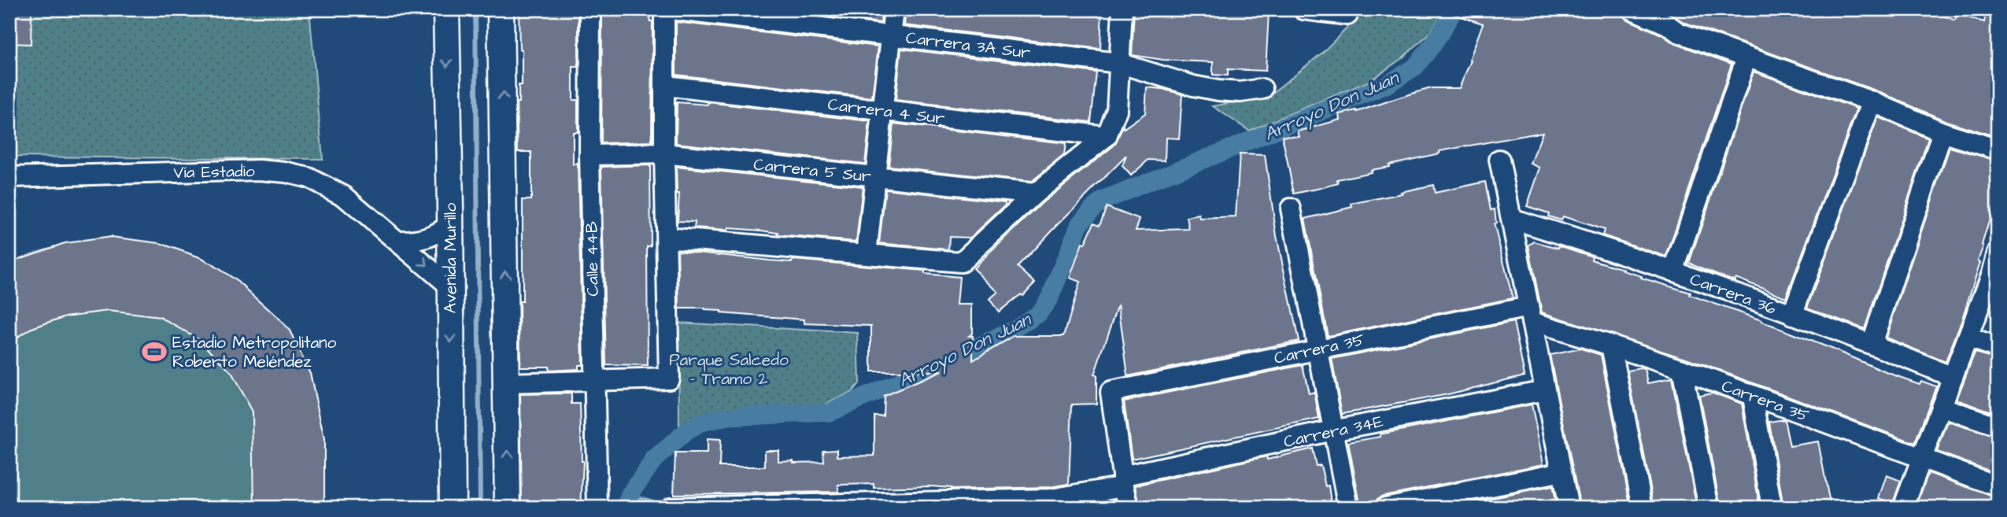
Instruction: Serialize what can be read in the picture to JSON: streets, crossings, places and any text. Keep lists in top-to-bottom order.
{
  "streets": {
    "main road": ["Avenida Murillo"],
    "street": [
      "Carrera 3A Sur",
      "Carrera 4 Sur",
      "Carrera 5 Sur",
      "Vía Estadio",
      "Calle 44B",
      "Carrera 36",
      "Carrera 35",
      "Carrera 34E"
    ]
  },
  "crossings": [
    ["Carrera 5 Sur", "Calle 44B"],
    ["Vía Estadio", "Avenida Murillo"],
    ["Carrera 35", "Carrera 34E"]
  ],
  "water": ["Arroyo Don Juan"],
  "parks": ["Parque Salcedo - Tramo 2"],
  "places": {
    "sports": ["Estadio Metropolitano Roberto Meléndez"]
  }
}
